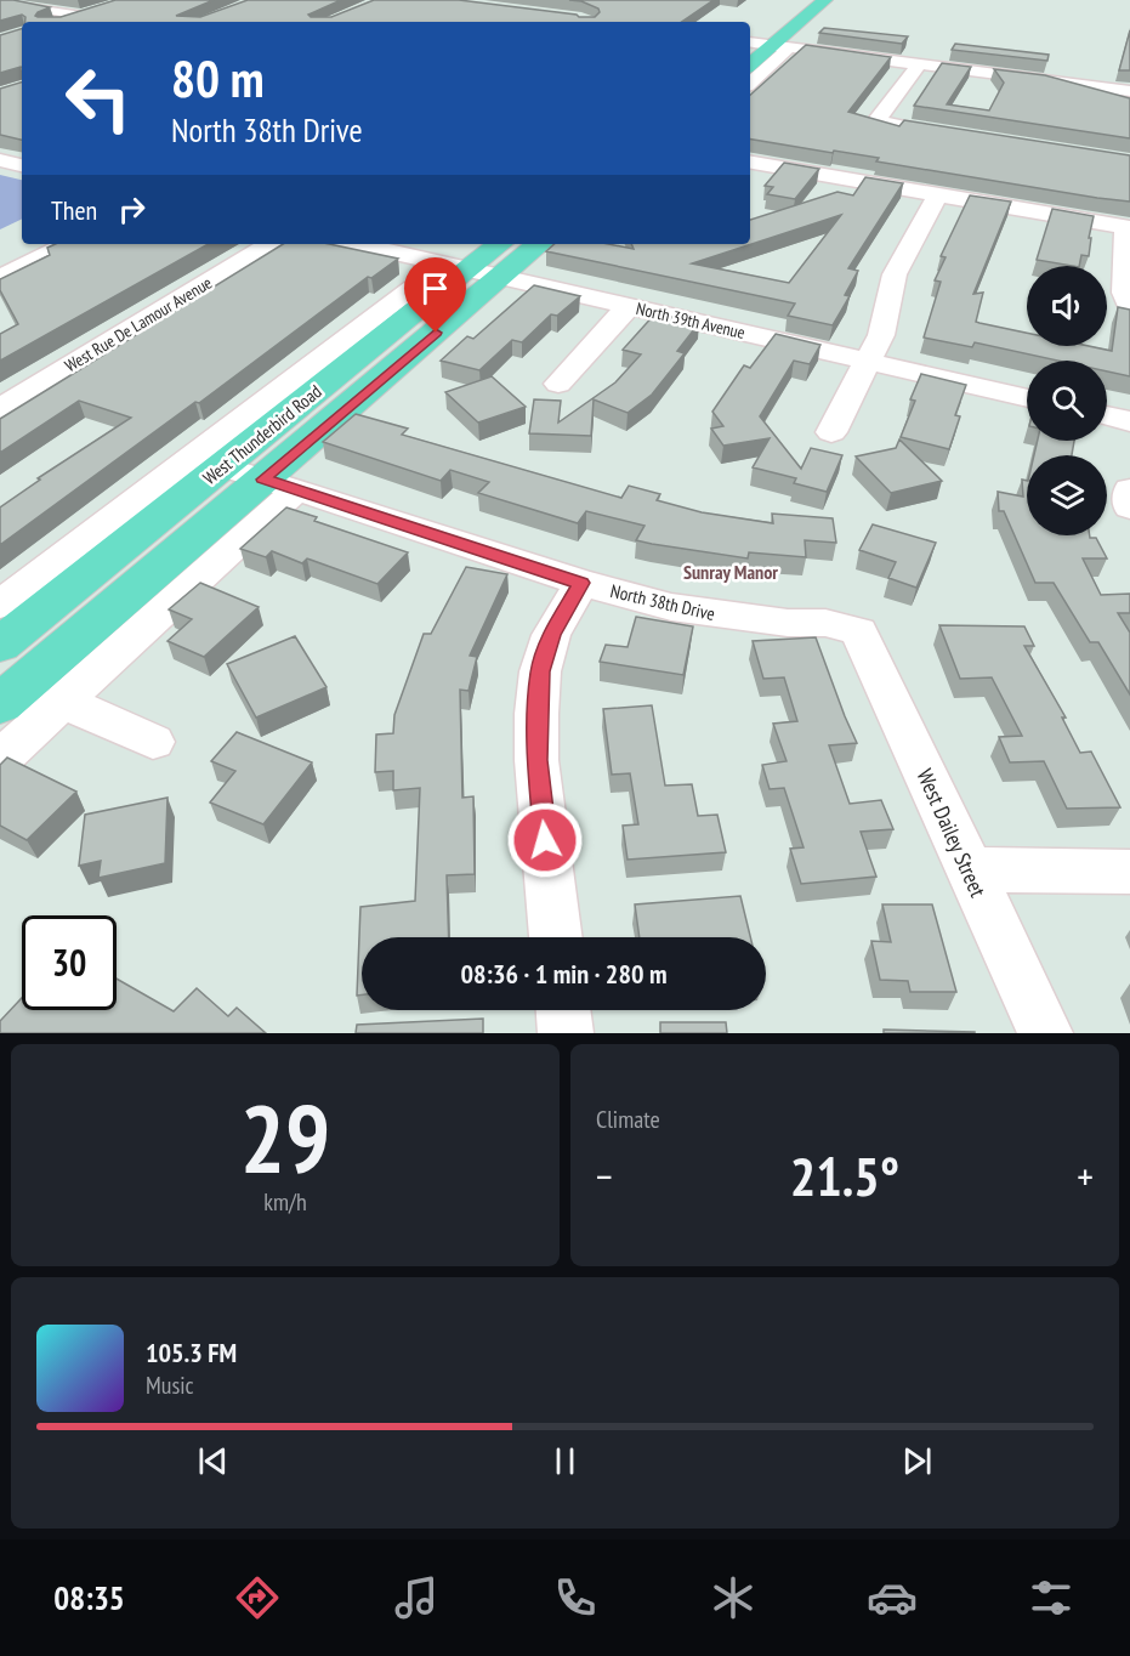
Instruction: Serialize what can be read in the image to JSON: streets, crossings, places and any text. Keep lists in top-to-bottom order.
{
  "streets": {
    "main road": ["West Thunderbird Road"],
    "street": [
      "North 39th Avenue",
      "West Rue De Lamour Avenue",
      "North 38th Drive",
      "West Dailey Street"
    ]
  },
  "crossings": [
    ["North 39th Avenue", "West Thunderbird Road"],
    ["West Thunderbird Road", "North 38th Drive"],
    ["North 38th Drive", "West Dailey Street"]
  ],
  "districts": ["Sunray Manor"],
  "page": {
    "turn": ["80 m", "North 38th Drive"],
    "then": "Then",
    "limit": "30",
    "trip": "08:36 · 1 min · 280 m",
    "tile": [
      ["29", "km/h"],
      "Climate"
    ],
    "heat": ["−", "21.5°", "+"],
    "song": ["105.3 FM", "Music"],
    "tabs": "08:35"
  }
}
